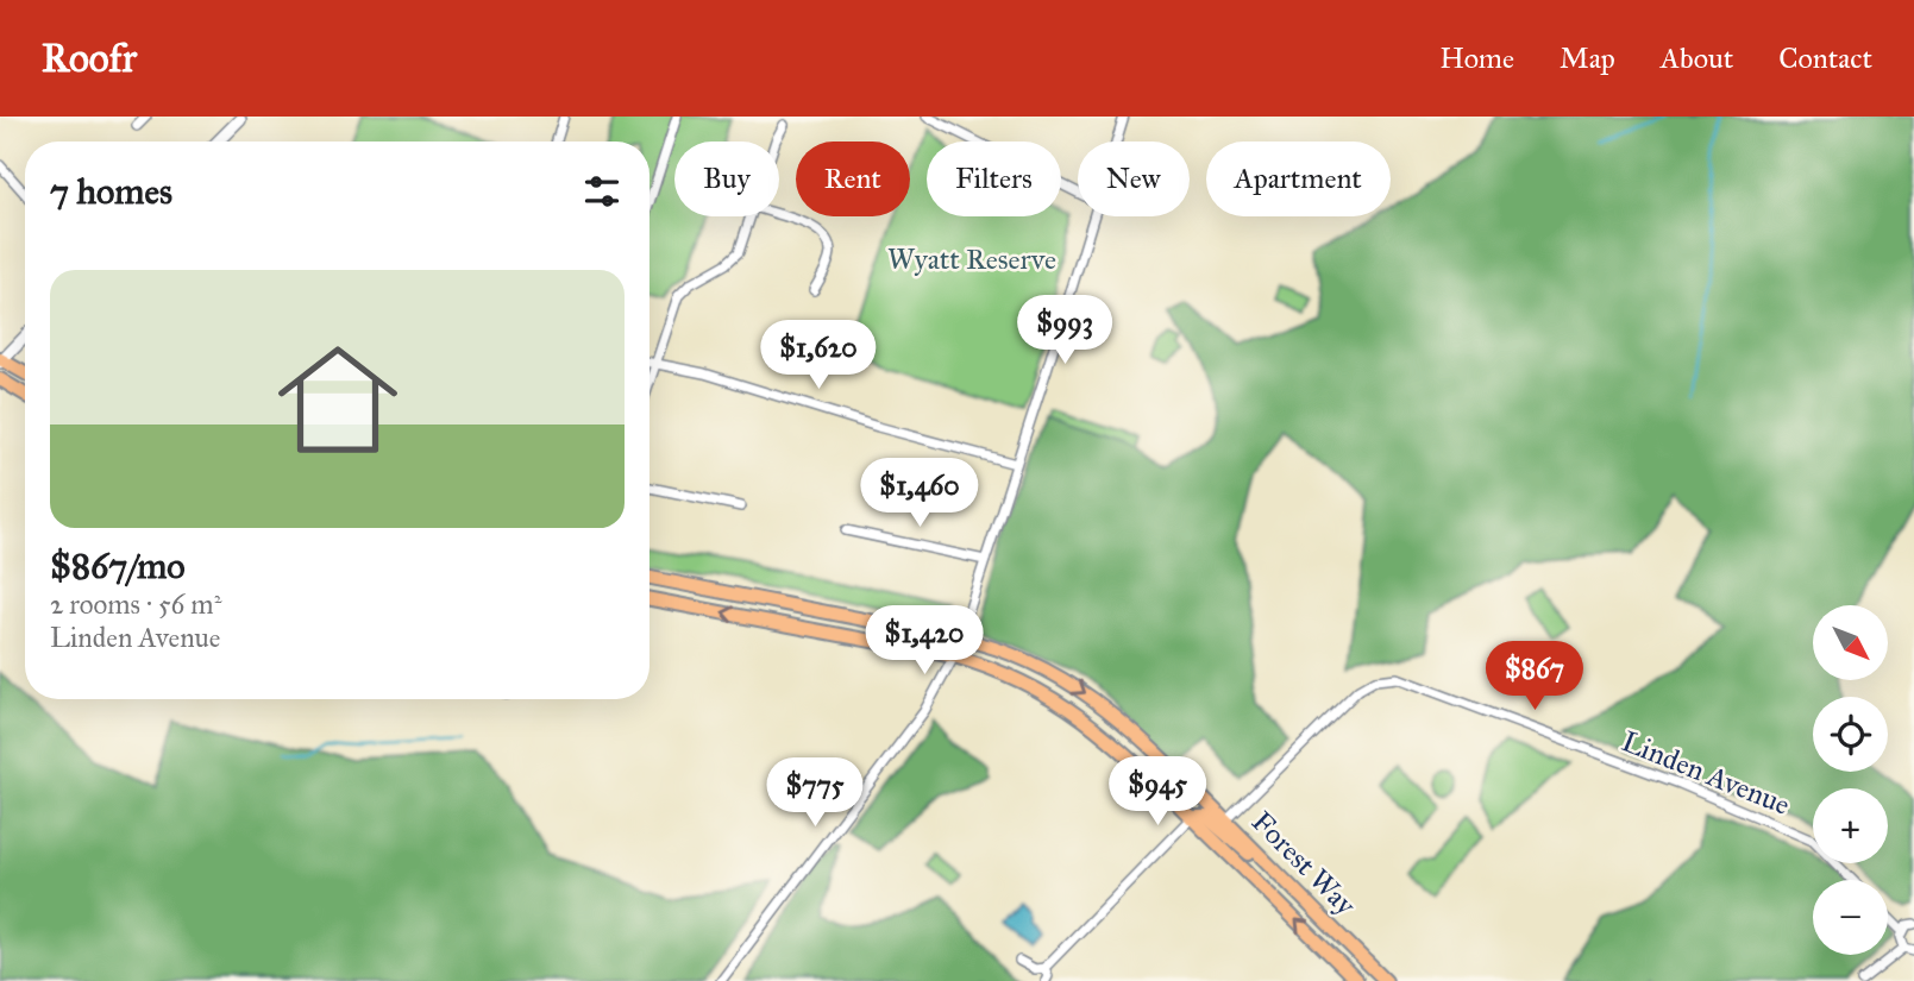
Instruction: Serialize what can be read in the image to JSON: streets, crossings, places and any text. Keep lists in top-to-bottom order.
{
  "streets": {
    "main road": ["Forest Way"],
    "street": ["Linden Avenue"]
  },
  "crossings": [
    ["Linden Avenue", "Forest Way"]
  ],
  "parks": ["Wyatt Reserve"],
  "north": "bottom right",
  "page": {
    "header": "Roofr",
    "nav": [
      "Home",
      "Map",
      "About",
      "Contact"
    ],
    "chip": [
      "Buy",
      "Rent",
      "Filters",
      "New",
      "Apartment"
    ],
    "heading": "7 homes",
    "list": [
      {
        "name": "$867/mo",
        "note": "2 rooms · 56 m² · Linden Avenue"
      }
    ],
    "price": [
      "$993",
      "$1,620",
      "$1,460",
      "$1,420",
      "$867",
      "$945",
      "$775"
    ],
    "map_buttons": ["+", "−"]
  }
}
